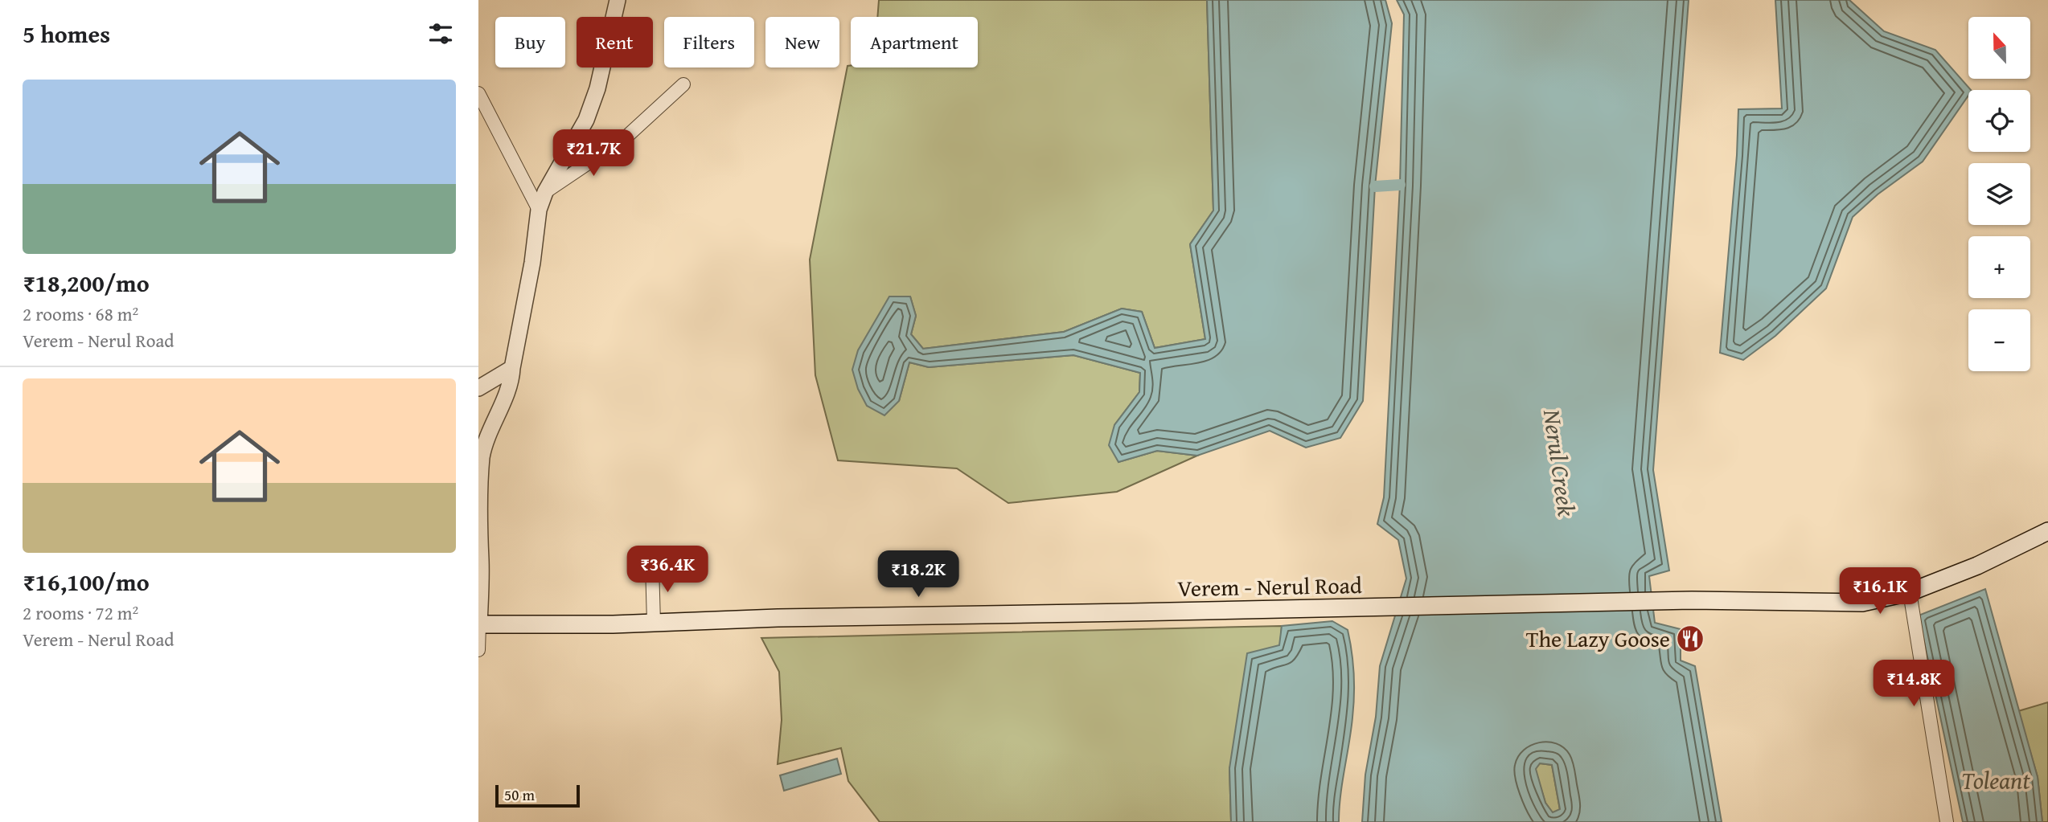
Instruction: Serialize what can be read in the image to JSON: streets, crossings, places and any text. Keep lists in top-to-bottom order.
{
  "streets": {
    "main road": ["Verem - Nerul Road"]
  },
  "water": ["Nerul Creek", "Toleant"],
  "places": {
    "restaurant": ["The Lazy Goose"]
  },
  "scale_bar": "50 m",
  "north": "top",
  "page": {
    "heading": "5 homes",
    "map_buttons": ["+", "−"],
    "chip": [
      "Buy",
      "Rent",
      "Filters",
      "New",
      "Apartment"
    ],
    "list": [
      {
        "name": "₹18,200/mo",
        "note": "2 rooms · 68 m² · Verem - Nerul Road"
      },
      {
        "name": "₹16,100/mo",
        "note": "2 rooms · 72 m² · Verem - Nerul Road"
      }
    ],
    "price": [
      "₹21.7K",
      "₹36.4K",
      "₹18.2K",
      "₹16.1K",
      "₹14.8K"
    ],
    "scale": "50 m"
  }
}
